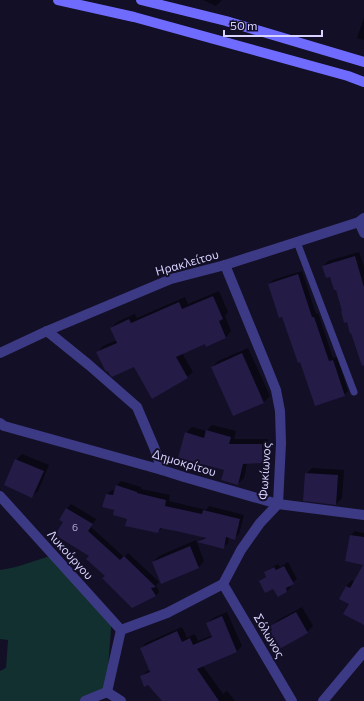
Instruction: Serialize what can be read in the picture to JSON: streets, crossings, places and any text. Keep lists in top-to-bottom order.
{
  "streets": {
    "street": [
      "Ηρακλείτου",
      "Δημοκρίτου",
      "Φωκίωνος",
      "Λυκούργου",
      "Σόλωνος"
    ]
  },
  "crossings": [
    ["Ηρακλείτου", "Φωκίωνος"],
    ["Δημοκρίτου", "Φωκίωνος"],
    ["Φωκίωνος", "Σόλωνος"]
  ],
  "house_numbers": ["6"],
  "scale_bar": "50 m"
}
